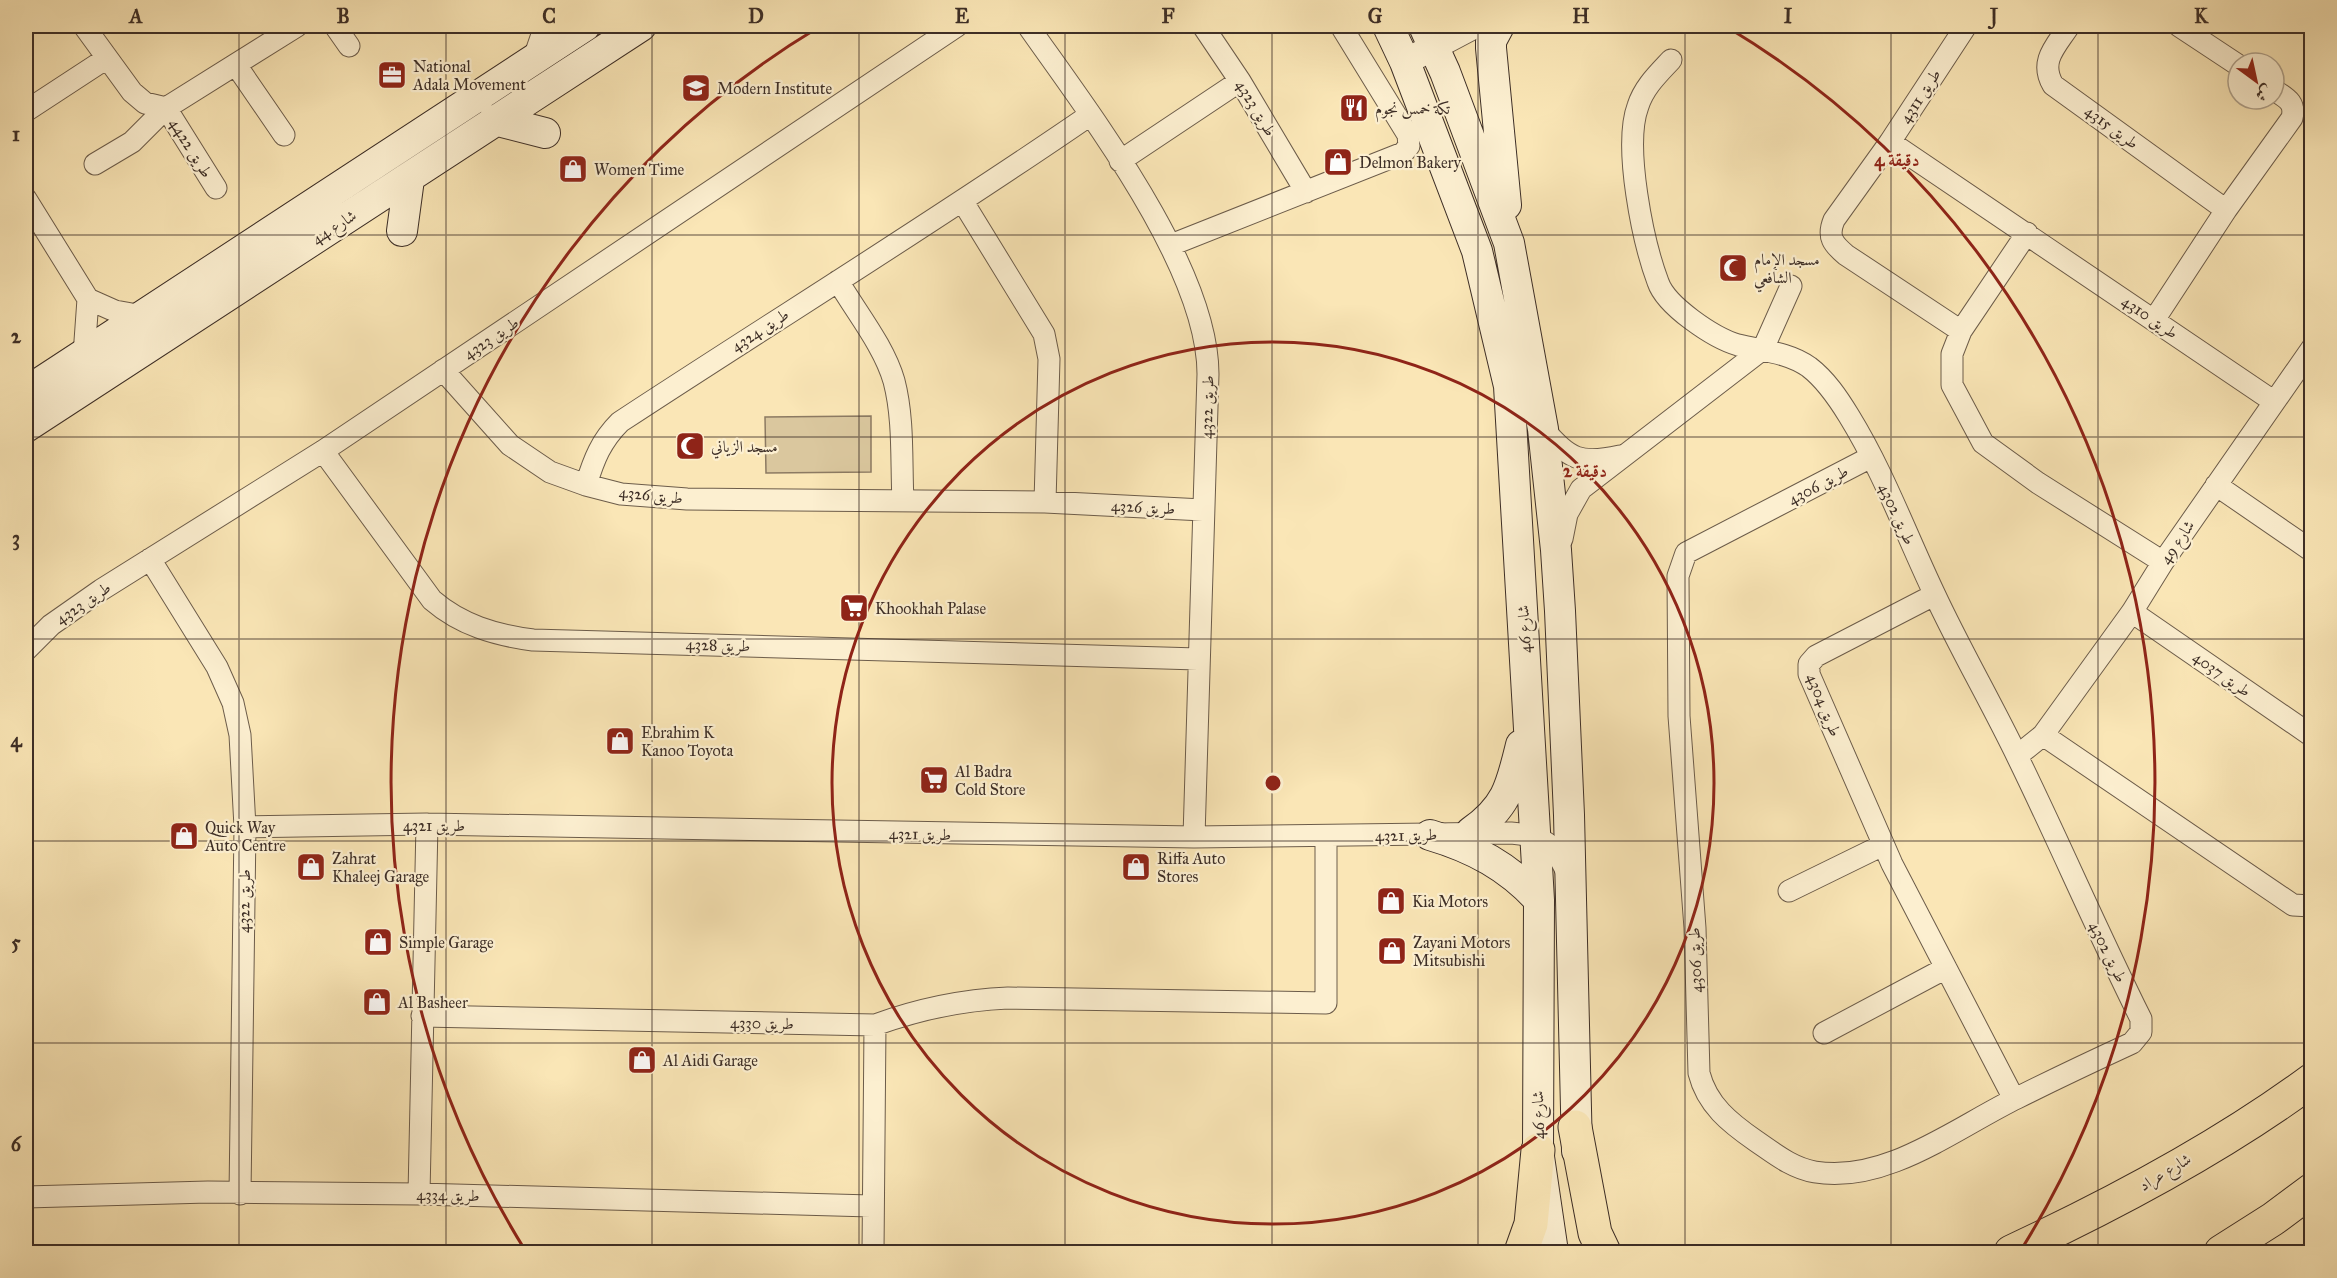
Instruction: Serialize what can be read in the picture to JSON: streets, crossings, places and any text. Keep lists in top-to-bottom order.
{
  "streets": {
    "main road": ["شارع 44", "شارع 46", "شارع عراد"],
    "street": [
      "طريق 4311",
      "طريق 4323",
      "طريق 4315",
      "طريق 4422",
      "طريق 4310",
      "طريق 4324",
      "طريق 4322",
      "طريق 4306",
      "طريق 4326",
      "طريق 4302",
      "شارع 49",
      "طريق 4328",
      "طريق 4037",
      "طريق 4304",
      "طريق 4321",
      "طريق 4330",
      "طريق 4334"
    ]
  },
  "crossings": [
    ["طريق 4311", "طريق 4310"],
    ["طريق 4323", "طريق 4322"],
    ["طريق 4323", "طريق 4326"],
    ["طريق 4323", "طريق 4328"],
    ["طريق 4310", "شارع 49"],
    ["طريق 4324", "طريق 4322"],
    ["طريق 4324", "طريق 4326"],
    ["طريق 4322", "طريق 4326"],
    ["طريق 4322", "طريق 4328"],
    ["طريق 4322", "طريق 4321"],
    ["طريق 4322", "طريق 4334"],
    ["طريق 4306", "طريق 4302"],
    ["طريق 4306", "طريق 4304"],
    ["طريق 4302", "شارع 49"],
    ["طريق 4302", "طريق 4304"],
    ["شارع 49", "طريق 4037"],
    ["شارع 46", "طريق 4321"],
    ["طريق 4321", "طريق 4330"]
  ],
  "places": {
    "office": ["National Adala Movement"],
    "school or university": ["Modern Institute"],
    "restaurant": ["تكة خمس نجوم"],
    "shop": [
      "Delmon Bakery",
      "Women Time",
      "Ebrahim K Kanoo Toyota",
      "Quick Way Auto Centre",
      "Zahrat Khaleej Garage",
      "Riffa Auto Stores",
      "Kia Motors",
      "Simple Garage",
      "Zayani Motors Mitsubishi",
      "Al Basheer",
      "Al Aidi Garage"
    ],
    "mosque": ["مسجد الإمام الشافعي", "مسجد الزياني"],
    "supermarket": ["Khookhah Palase", "Al Badra Cold Store"]
  },
  "north": "bottom right",
  "grid": {
    "columns": [
      "A",
      "B",
      "C",
      "D",
      "E",
      "F",
      "G",
      "H",
      "I",
      "J",
      "K"
    ],
    "rows": [
      "1",
      "2",
      "3",
      "4",
      "5",
      "6"
    ]
  },
  "rings": ["4 دقيقة", "2 دقيقة"]
}
